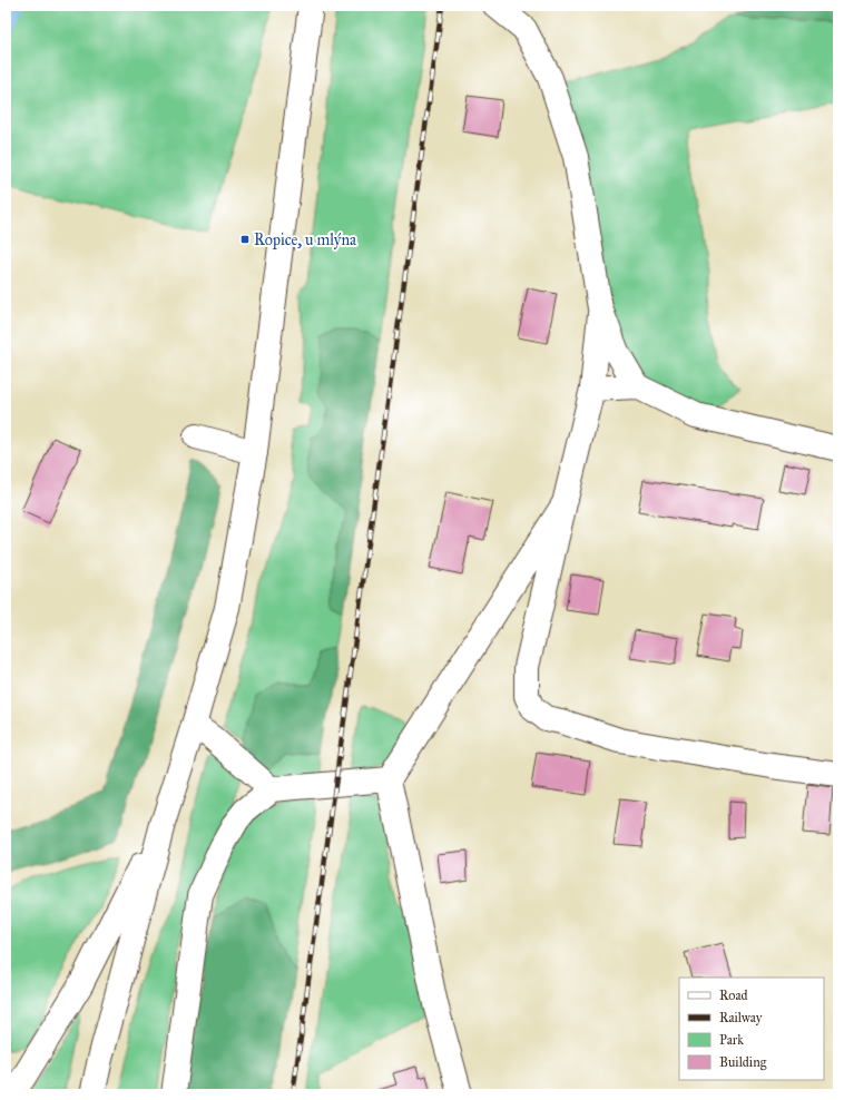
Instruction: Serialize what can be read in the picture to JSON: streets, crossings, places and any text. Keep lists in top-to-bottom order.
{
  "places": {
    "transit": ["Ropice, u mlýna"]
  },
  "legend": [
    "Road",
    "Railway",
    "Park",
    "Building"
  ]
}
